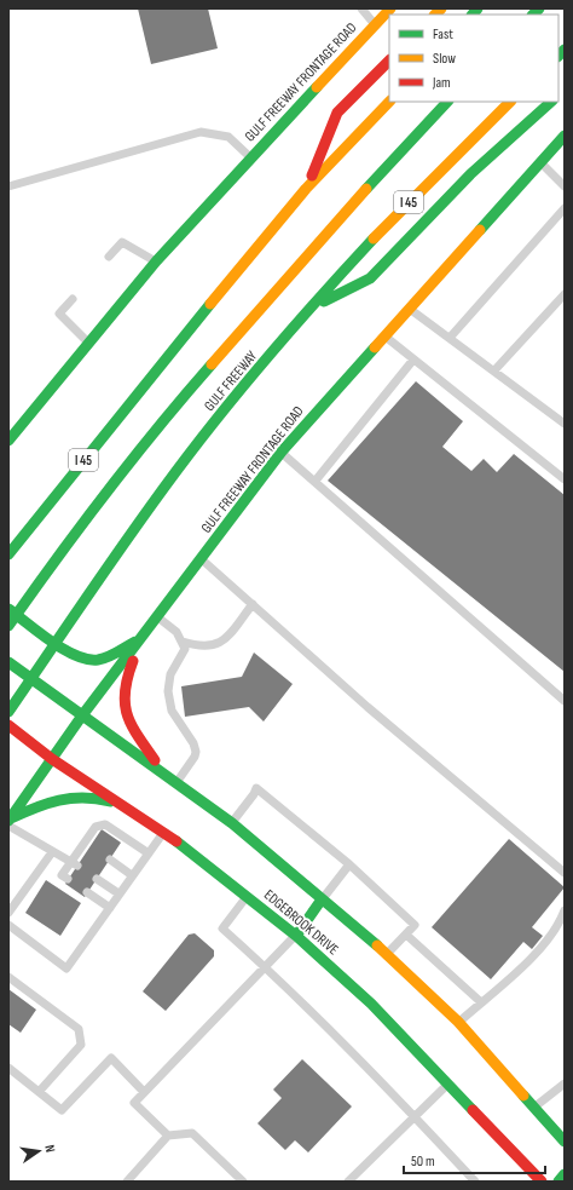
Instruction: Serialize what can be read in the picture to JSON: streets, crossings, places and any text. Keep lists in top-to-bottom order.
{
  "streets": {
    "main road": [
      "GULF FREEWAY FRONTAGE ROAD",
      "I 45",
      "GULF FREEWAY",
      "EDGEBROOK DRIVE"
    ]
  },
  "crossings": [
    ["GULF FREEWAY FRONTAGE ROAD", "EDGEBROOK DRIVE"]
  ],
  "legend": ["Fast", "Slow", "Jam"],
  "scale_bar": "50 m",
  "north": "right"
}
